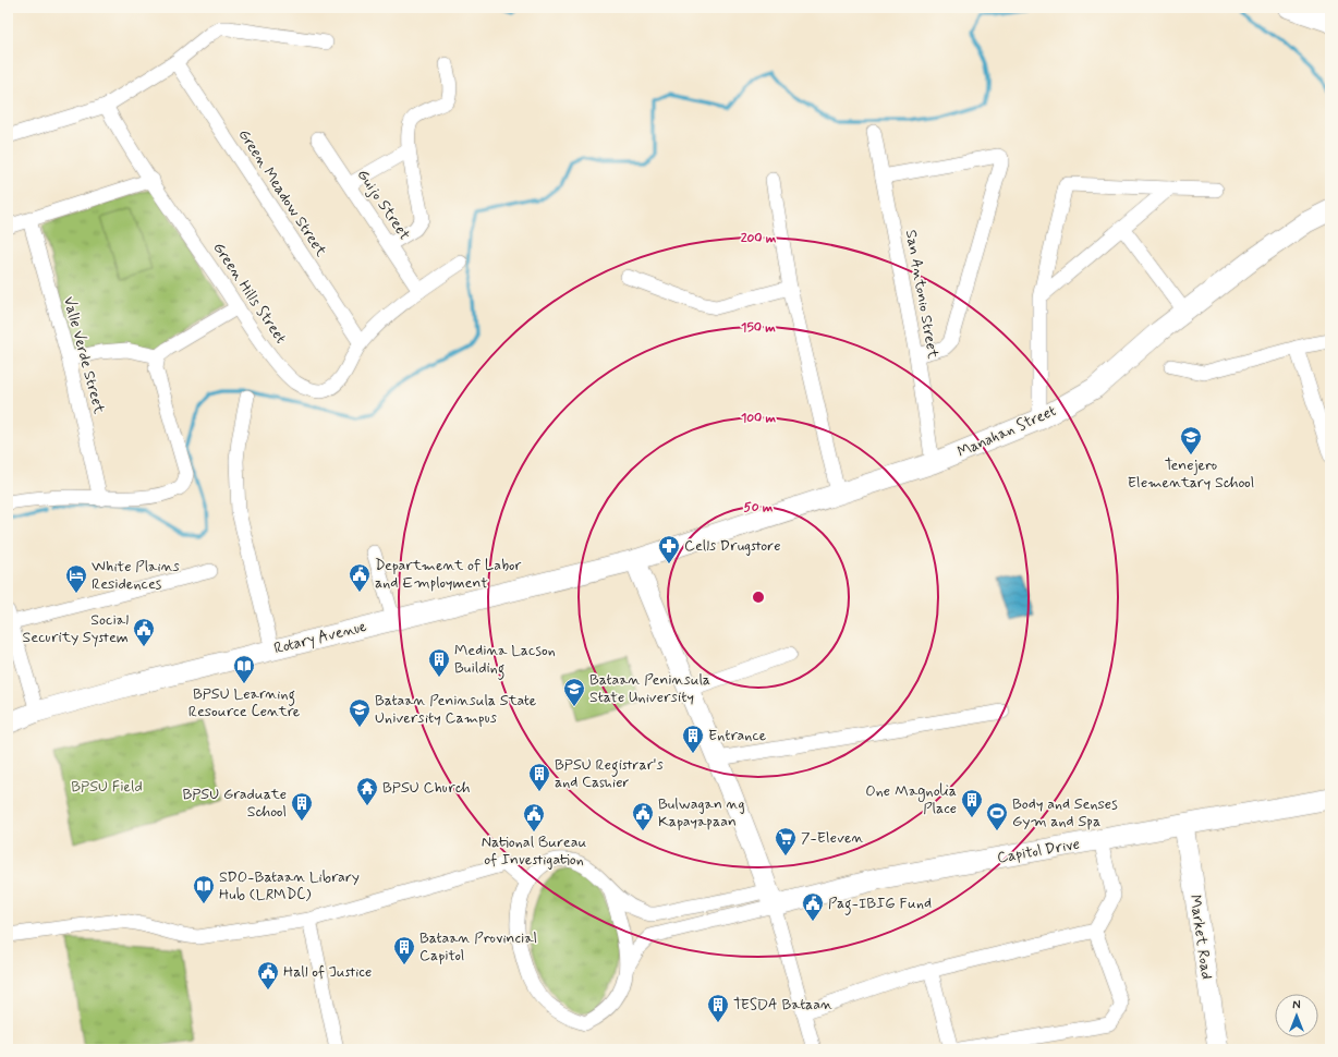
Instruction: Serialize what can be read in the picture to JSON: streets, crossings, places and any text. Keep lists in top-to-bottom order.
{
  "streets": {
    "main road": [
      "Manahan Street",
      "Rotary Avenue",
      "Capitol Drive",
      "Market Road"
    ],
    "street": [
      "Green Meadow Street",
      "Guijo Street",
      "Green Hills Street",
      "San Antonio Street",
      "Valle Verde Street"
    ]
  },
  "crossings": [
    ["Green Meadow Street", "Green Hills Street"],
    ["Guijo Street", "Green Hills Street"],
    ["San Antonio Street", "Manahan Street"],
    ["Manahan Street", "Rotary Avenue"],
    ["Capitol Drive", "Market Road"]
  ],
  "parks": ["BPSU Field"],
  "places": {
    "school or university": ["Tenejero Elementary School", "Bataan Peninsula State University", "Bataan Peninsula State University Campus"],
    "pharmacy": ["Cells Drugstore"],
    "public building": [
      "Department of Labor and Employment",
      "Social Security System",
      "Bulwagan ng Kapayapaan",
      "National Bureau of Investigation",
      "Pag-IBIG Fund",
      "Hall of Justice"
    ],
    "hotel": ["White Plains Residences"],
    "building": [
      "Medina Lacson Building",
      "Entrance",
      "BPSU Registrar's and Cashier",
      "One Magnolia Place",
      "BPSU Graduate School",
      "Bataan Provincial Capitol",
      "TESDA Bataan"
    ],
    "library": ["BPSU Learning Resource Centre", "SDO-Bataan Library Hub (LRMDC)"],
    "temple": ["BPSU Church"],
    "sports": ["Body and Senses Gym and Spa"],
    "supermarket": ["7-Eleven"]
  },
  "north": "top",
  "rings": [
    "200 m",
    "150 m",
    "100 m",
    "50 m"
  ]
}
